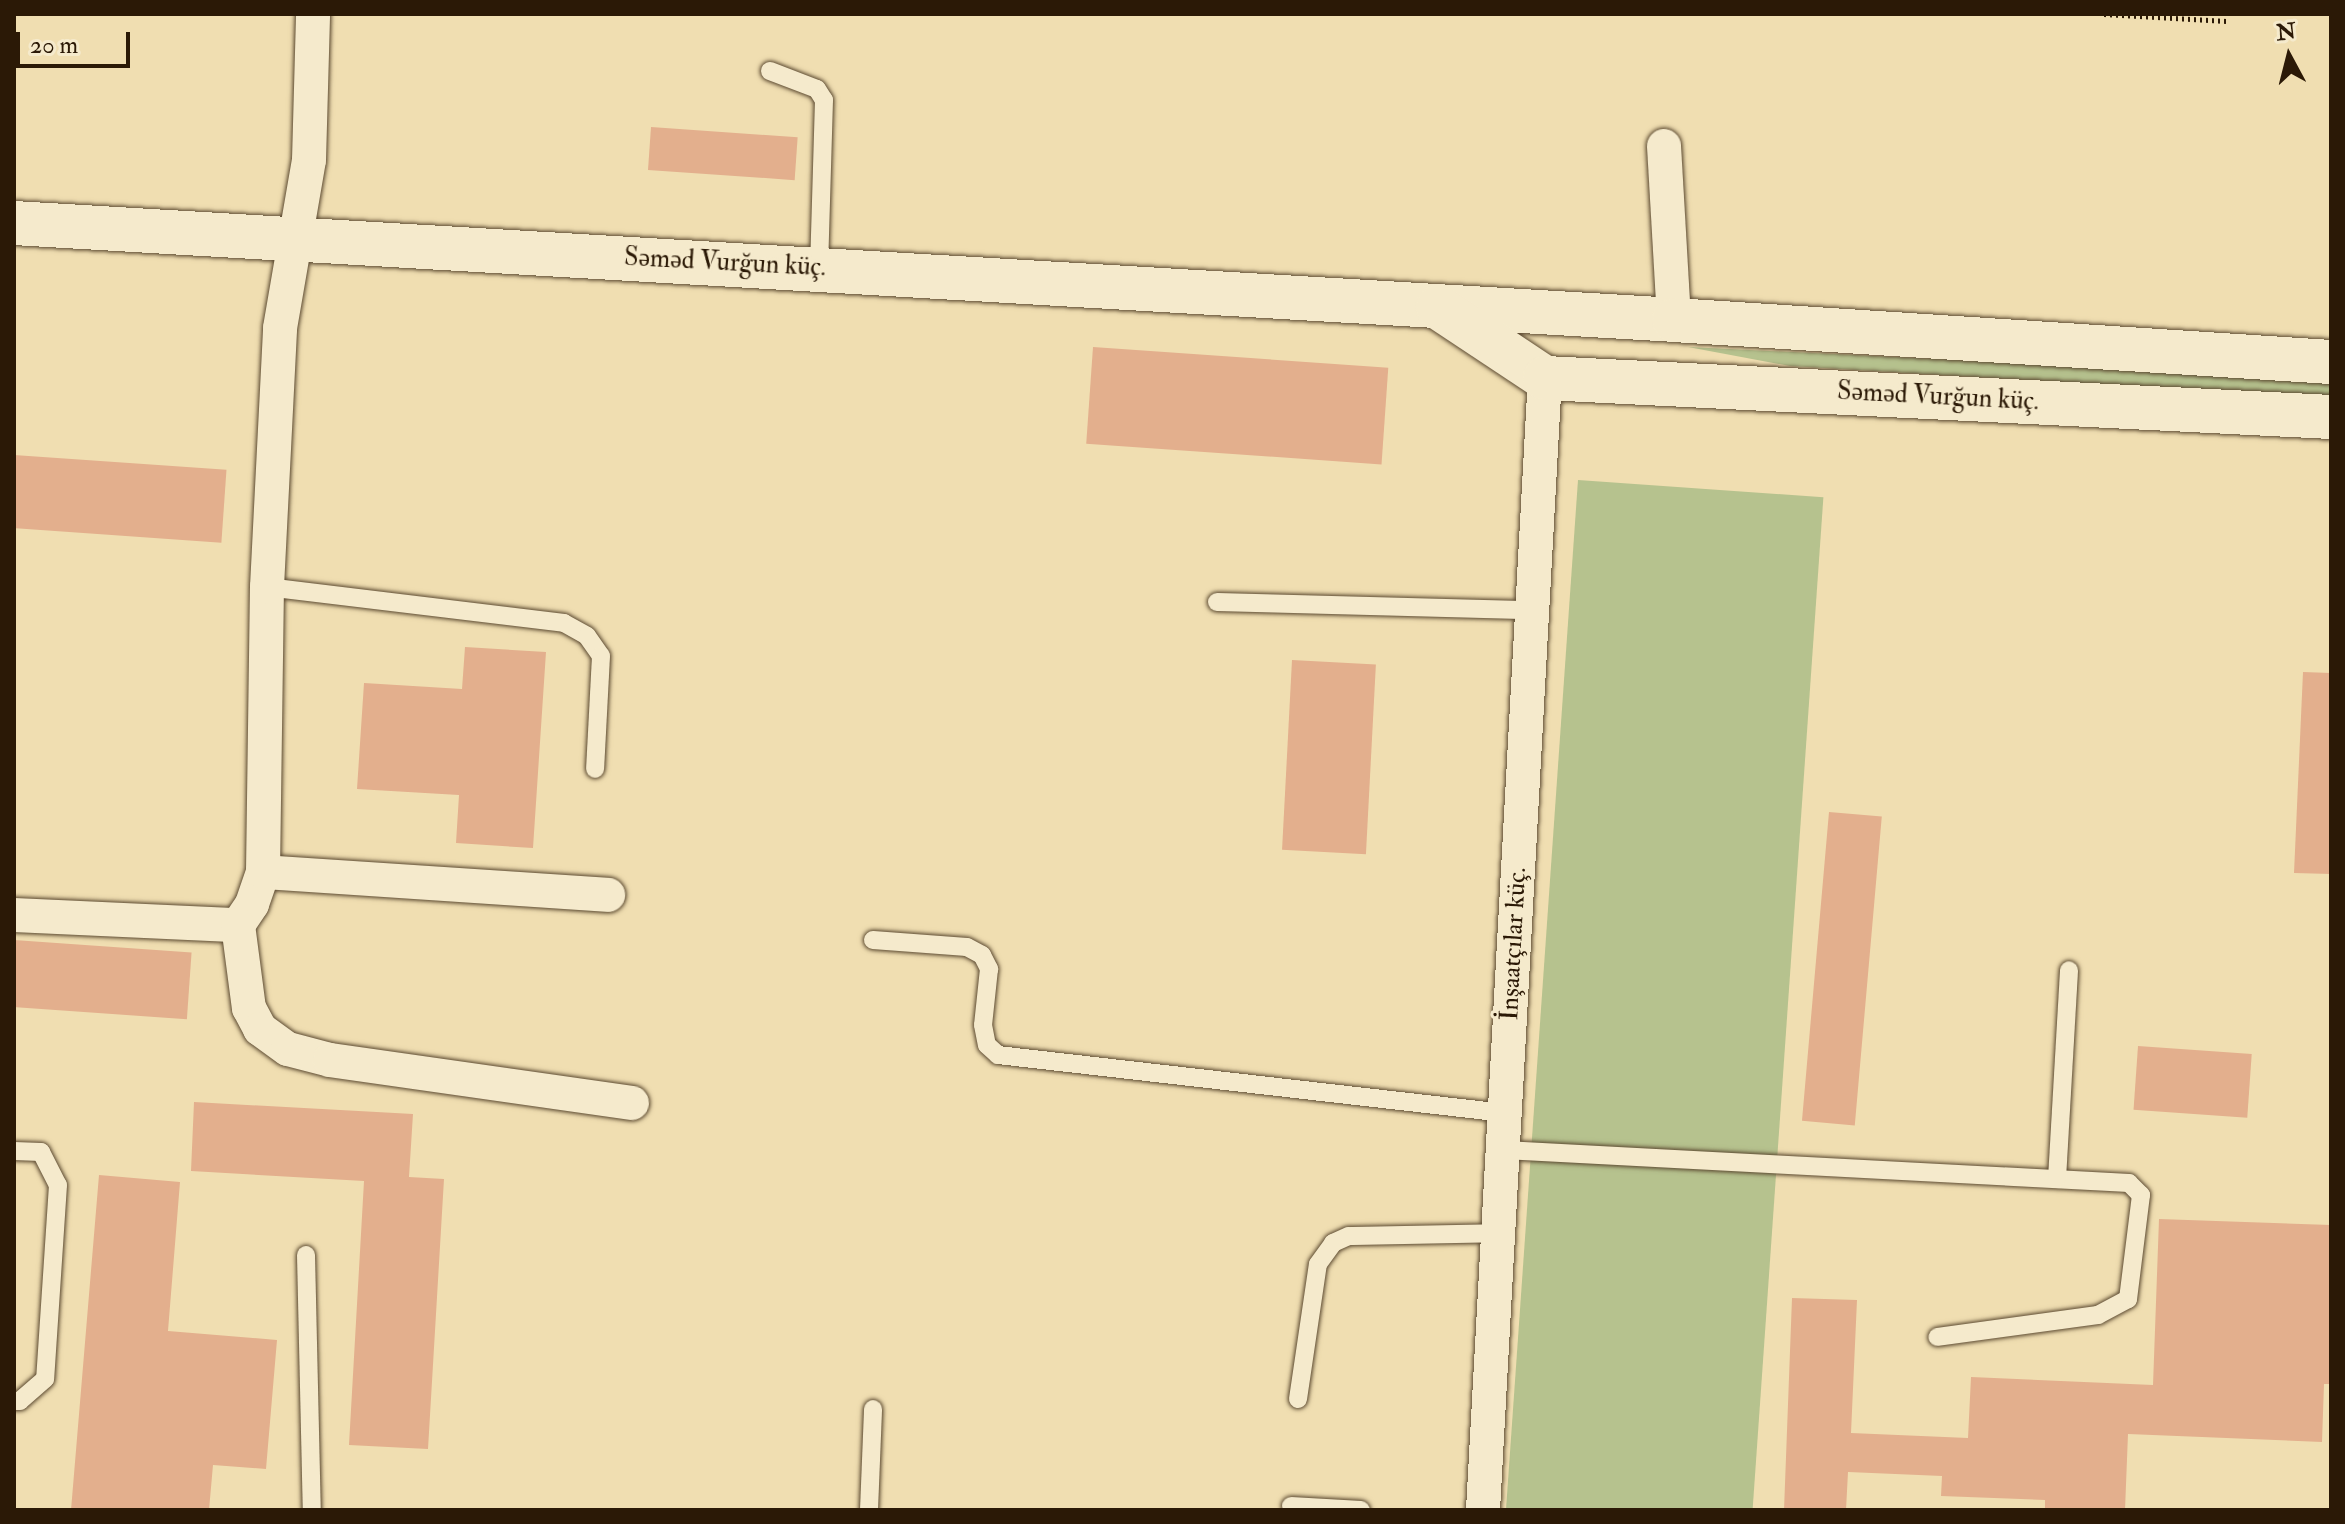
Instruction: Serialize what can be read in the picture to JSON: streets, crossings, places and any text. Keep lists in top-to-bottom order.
{
  "streets": {
    "main road": ["Səməd Vurğun küç."],
    "street": ["İnşaatçılar küç."]
  },
  "crossings": [
    ["Səməd Vurğun küç.", "İnşaatçılar küç."]
  ],
  "scale_bar": "20 m",
  "north": "top"
}
